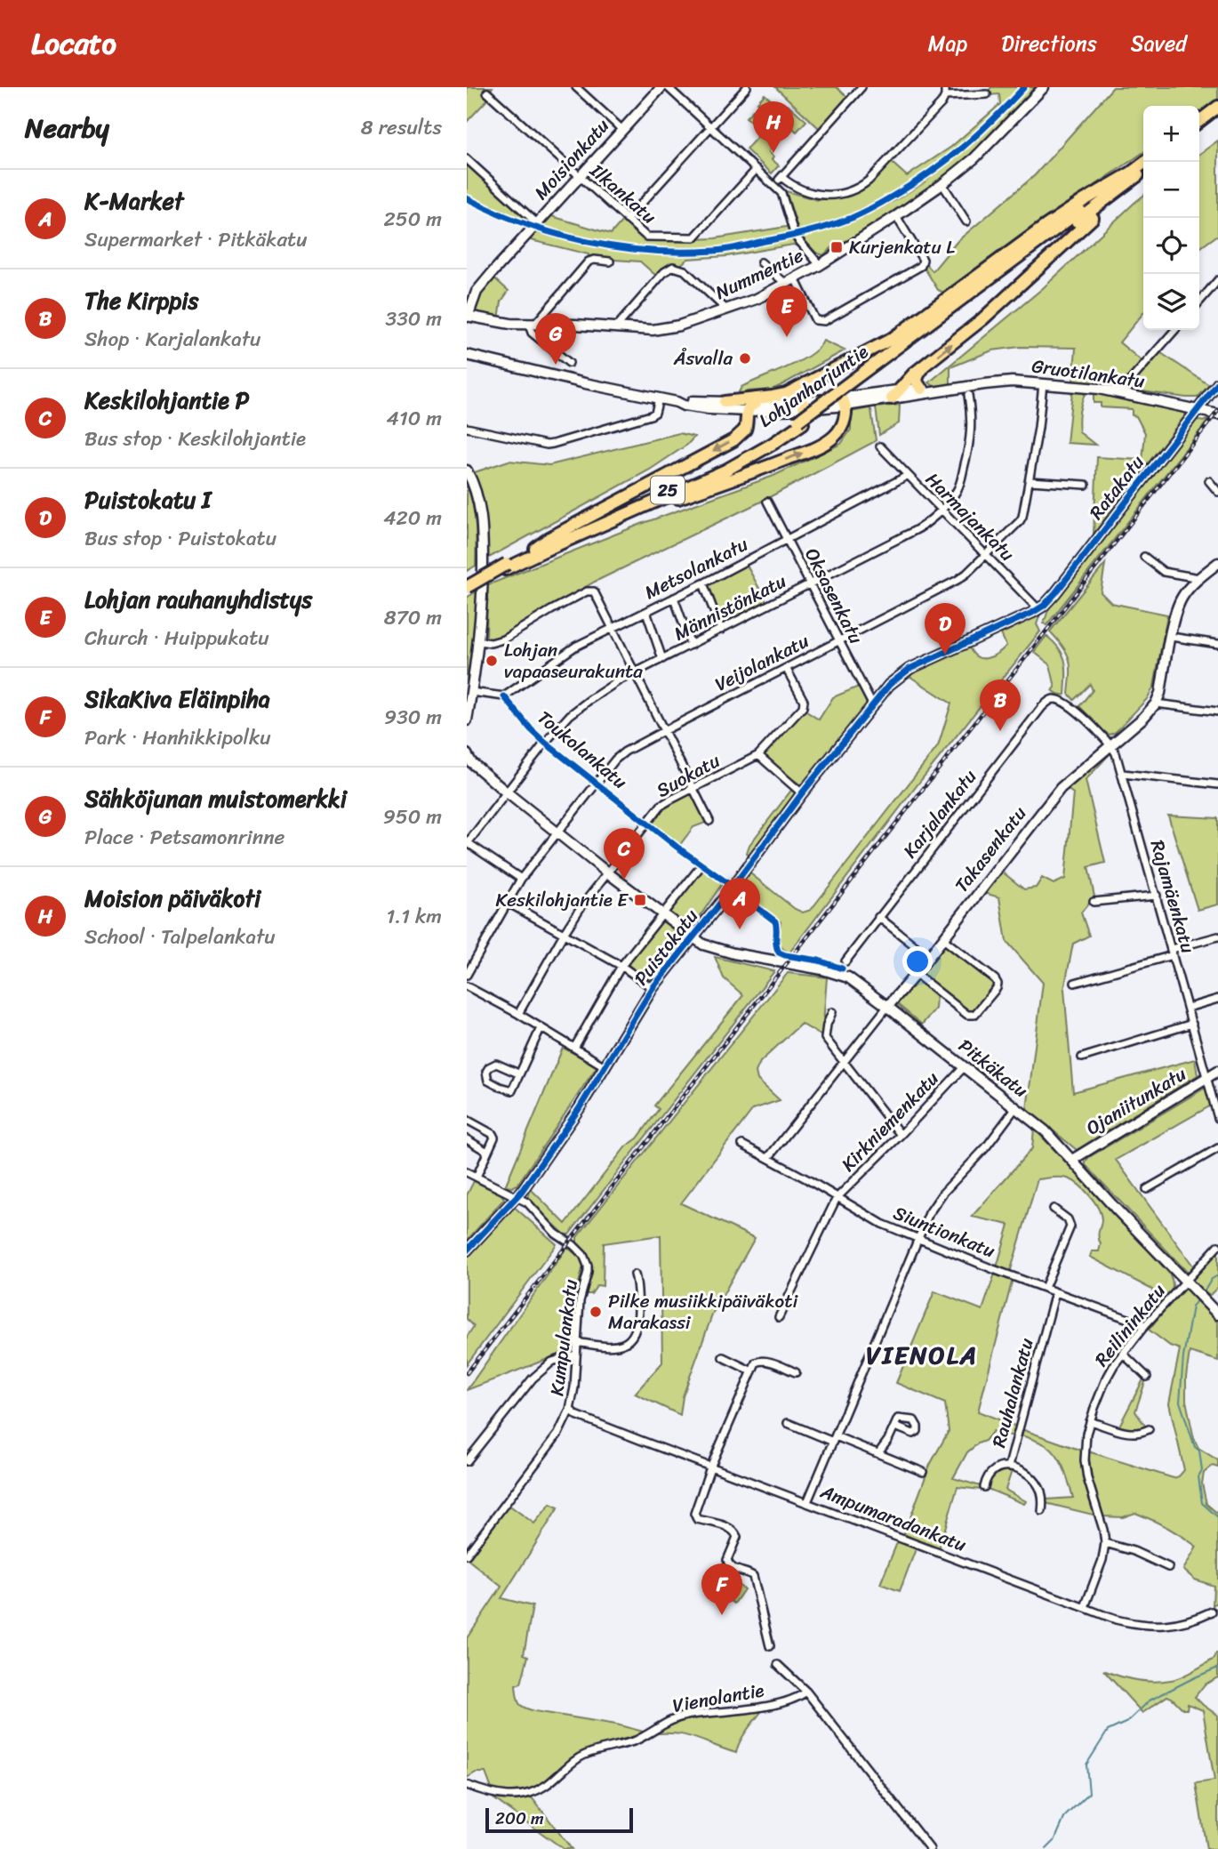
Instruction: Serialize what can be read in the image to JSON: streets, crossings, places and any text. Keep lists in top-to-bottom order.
{
  "streets": {
    "highway": ["Lohjanharjuntie", "25"],
    "street": [
      "Moisionkatu",
      "Ilkankatu",
      "Nummentie",
      "Gruotilankatu",
      "Ratakatu",
      "Harmajankatu",
      "Metsolankatu",
      "Oksasenkatu",
      "Männistönkatu",
      "Veijolankatu",
      "Suokatu",
      "Karjalankatu",
      "Takasenkatu",
      "Rajamäenkatu",
      "Puistokatu",
      "Pitkäkatu",
      "Ojaniitunkatu",
      "Kirkniemenkatu",
      "Siuntionkatu",
      "Reilininkatu",
      "Kumpulankatu",
      "Rauhalankatu",
      "Ampumaradankatu",
      "Vienolantie"
    ],
    "cycle path": ["Toukolankatu"]
  },
  "crossings": [
    ["Moisionkatu", "Ilkankatu"],
    ["Moisionkatu", "Nummentie"],
    ["Gruotilankatu", "Ratakatu"],
    ["Gruotilankatu", "Veijolankatu"],
    ["Ratakatu", "Harmajankatu"],
    ["Ratakatu", "Puistokatu"],
    ["Harmajankatu", "Metsolankatu"],
    ["Harmajankatu", "Männistönkatu"],
    ["Harmajankatu", "Veijolankatu"],
    ["Harmajankatu", "Puistokatu"],
    ["Metsolankatu", "Oksasenkatu"],
    ["Oksasenkatu", "Männistönkatu"],
    ["Oksasenkatu", "Veijolankatu"],
    ["Oksasenkatu", "Puistokatu"],
    ["Männistönkatu", "Pitkäkatu"],
    ["Veijolankatu", "Suokatu"],
    ["Veijolankatu", "Pitkäkatu"],
    ["Suokatu", "Pitkäkatu"],
    ["Karjalankatu", "Rajamäenkatu"],
    ["Takasenkatu", "Rajamäenkatu"],
    ["Takasenkatu", "Pitkäkatu"],
    ["Takasenkatu", "Siuntionkatu"],
    ["Rajamäenkatu", "Ojaniitunkatu"],
    ["Puistokatu", "Pitkäkatu"],
    ["Puistokatu", "Kumpulankatu"],
    ["Pitkäkatu", "Ojaniitunkatu"],
    ["Pitkäkatu", "Kirkniemenkatu"],
    ["Pitkäkatu", "Reilininkatu"],
    ["Kirkniemenkatu", "Siuntionkatu"],
    ["Siuntionkatu", "Reilininkatu"],
    ["Siuntionkatu", "Rauhalankatu"],
    ["Reilininkatu", "Ampumaradankatu"],
    ["Kumpulankatu", "Ampumaradankatu"]
  ],
  "districts": ["VIENOLA"],
  "places": {
    "transit": ["Kurjenkatu L", "Keskilohjantie E"],
    "other": ["Åsvalla", "Lohjan vapaaseurakunta", "Pilke musiikkipäiväkoti Marakassi"]
  },
  "scale_bar": "200 m",
  "page": {
    "header": "Locato",
    "nav": ["Map", "Directions", "Saved"],
    "heading": ["Nearby", "8 results"],
    "pins": [
      "H",
      "E",
      "G",
      "D",
      "B",
      "C",
      "A",
      "F"
    ],
    "map_buttons": ["+", "−"],
    "list": [
      {
        "mark": "A",
        "name": "K-Market",
        "note": "Supermarket · Pitkäkatu",
        "value": "250 m"
      },
      {
        "mark": "B",
        "name": "The Kirppis",
        "note": "Shop · Karjalankatu",
        "value": "330 m"
      },
      {
        "mark": "C",
        "name": "Keskilohjantie P",
        "note": "Bus stop · Keskilohjantie",
        "value": "410 m"
      },
      {
        "mark": "D",
        "name": "Puistokatu I",
        "note": "Bus stop · Puistokatu",
        "value": "420 m"
      },
      {
        "mark": "E",
        "name": "Lohjan rauhanyhdistys",
        "note": "Church · Huippukatu",
        "value": "870 m"
      },
      {
        "mark": "F",
        "name": "SikaKiva Eläinpiha",
        "note": "Park · Hanhikkipolku",
        "value": "930 m"
      },
      {
        "mark": "G",
        "name": "Sähköjunan muistomerkki",
        "note": "Place · Petsamonrinne",
        "value": "950 m"
      },
      {
        "mark": "H",
        "name": "Moision päiväkoti",
        "note": "School · Talpelankatu",
        "value": "1.1 km"
      }
    ],
    "scale": "200 m"
  }
}
